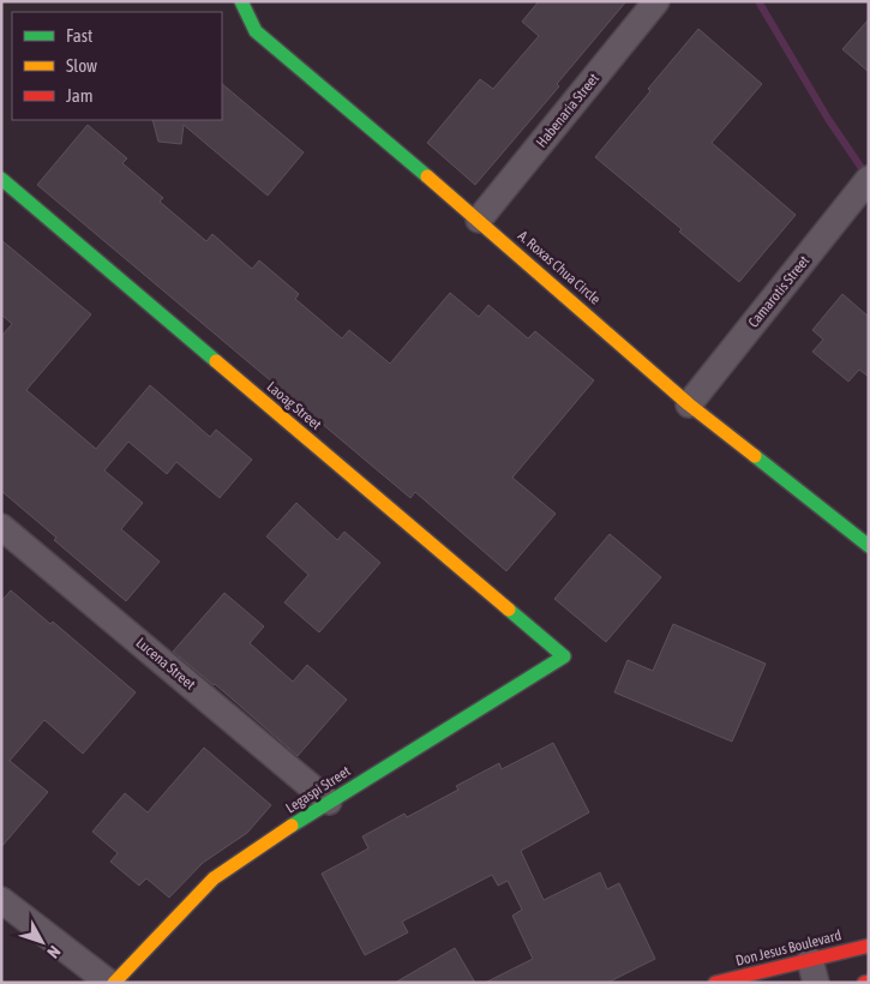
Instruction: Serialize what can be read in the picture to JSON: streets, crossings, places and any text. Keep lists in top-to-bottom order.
{
  "streets": {
    "street": [
      "Habenaria Street",
      "A. Roxas Chua Circle",
      "Camarotis Street",
      "Laoag Street",
      "Lucena Street",
      "Legaspi Street",
      "Don Jesus Boulevard"
    ]
  },
  "crossings": [
    ["Habenaria Street", "A. Roxas Chua Circle"],
    ["A. Roxas Chua Circle", "Camarotis Street"],
    ["Laoag Street", "Legaspi Street"],
    ["Lucena Street", "Legaspi Street"]
  ],
  "legend": ["Fast", "Slow", "Jam"],
  "north": "bottom right"
}
